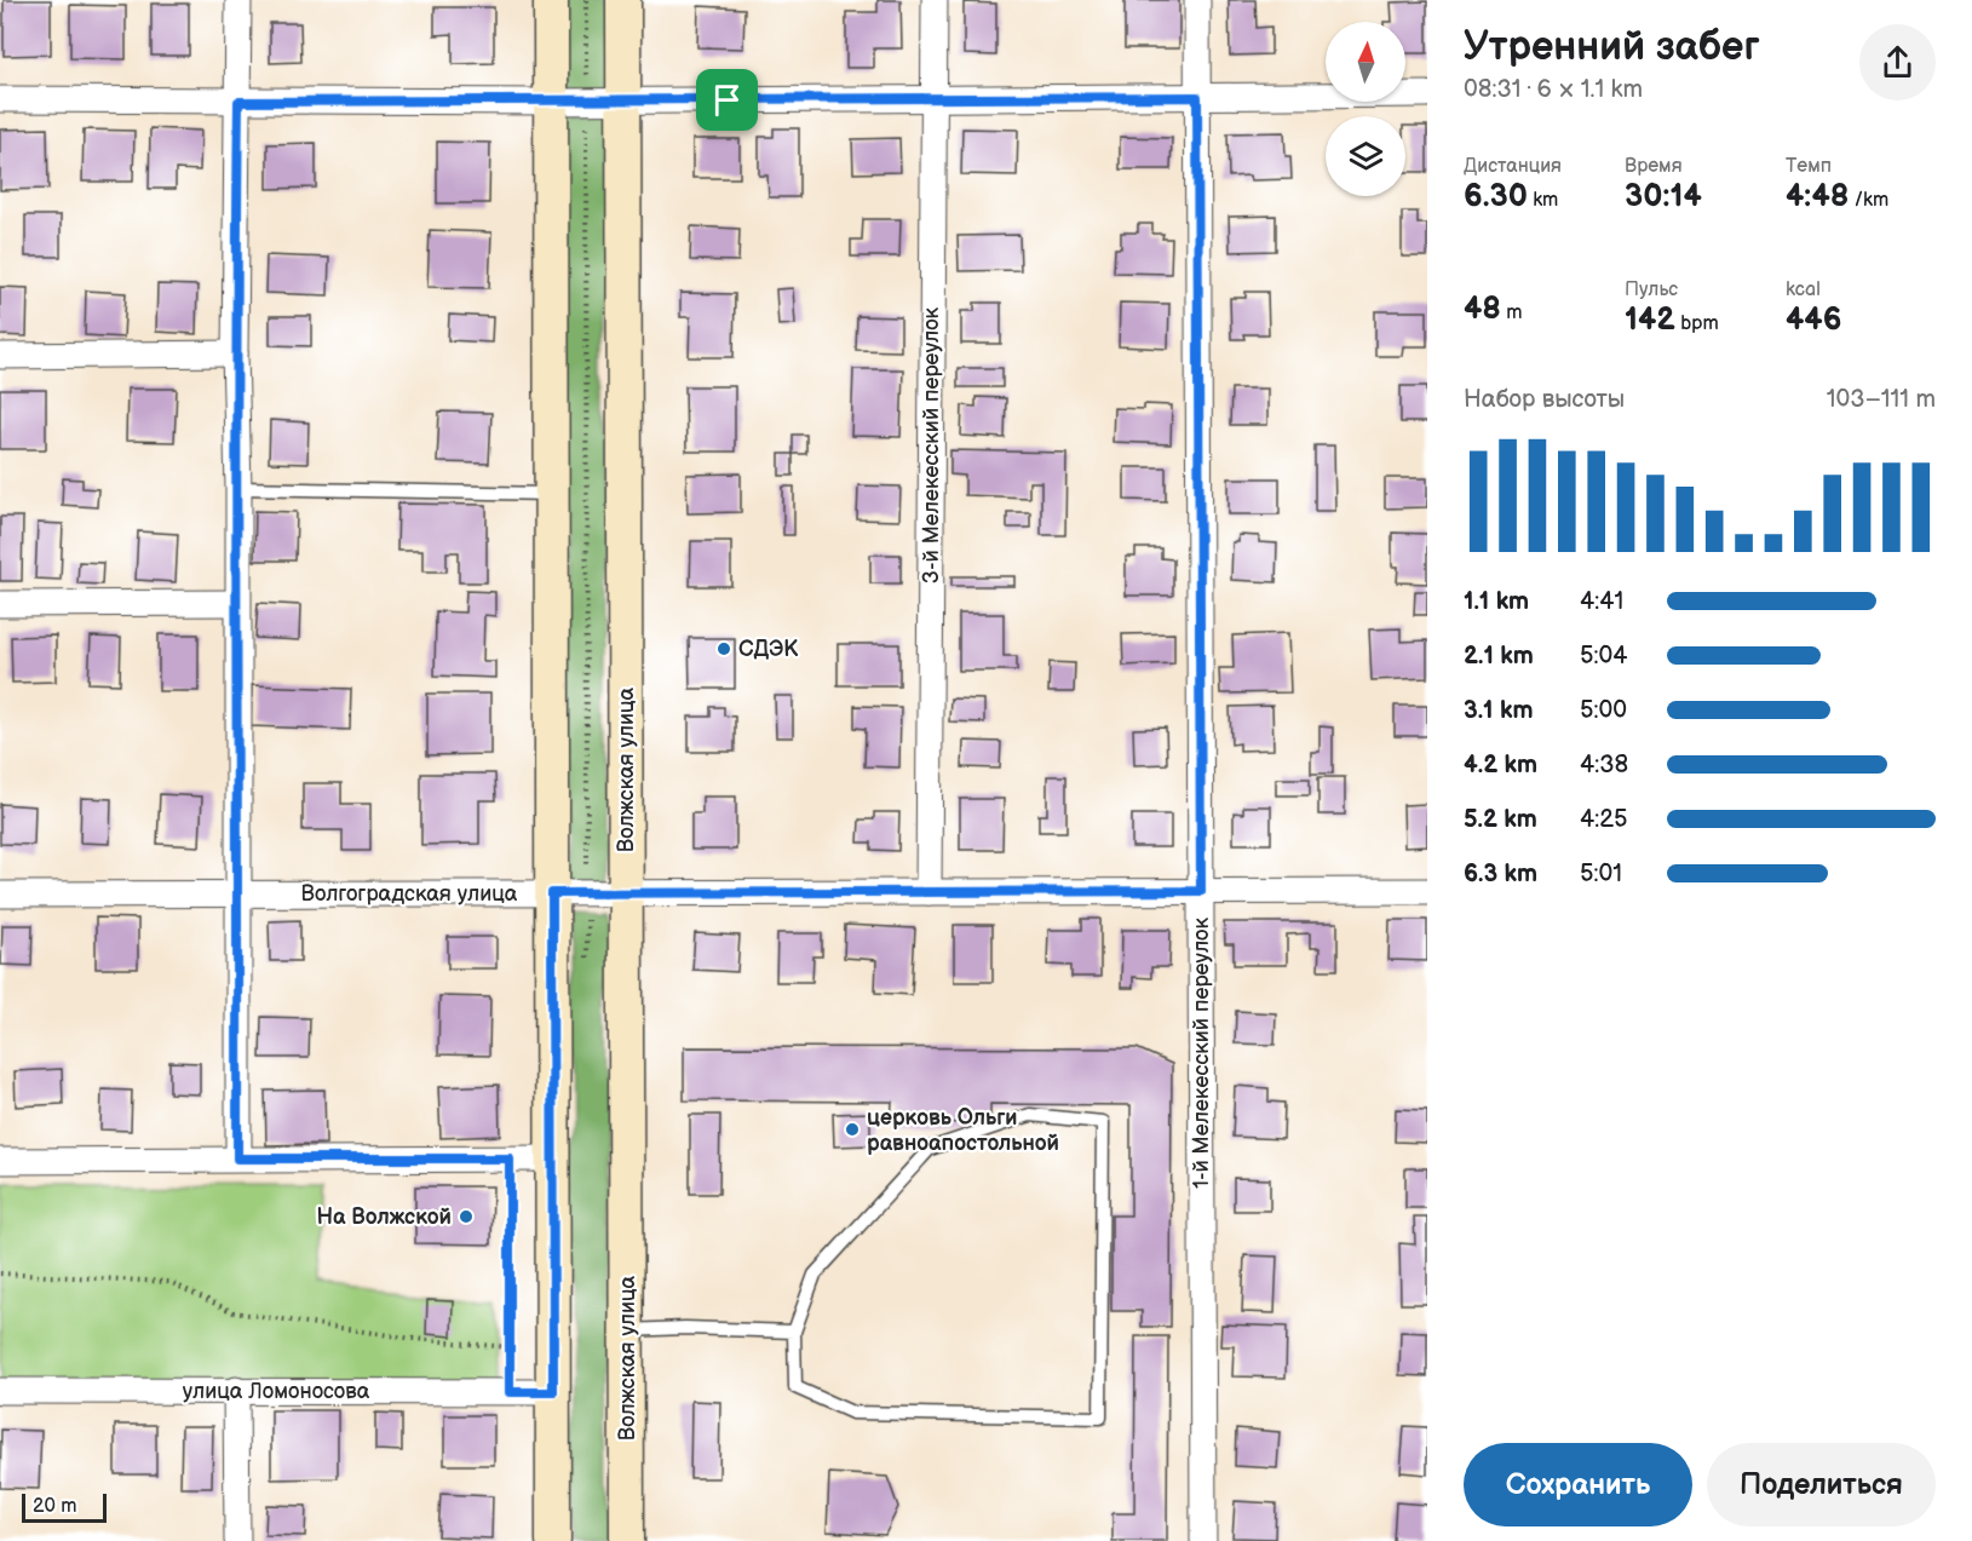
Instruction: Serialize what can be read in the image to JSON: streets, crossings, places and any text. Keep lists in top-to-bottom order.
{
  "streets": {
    "main road": ["Волжская улица"],
    "street": [
      "3-й Мелекесский переулок",
      "Волгоградская улица",
      "1-й Мелекесский переулок",
      "улица Ломоносова"
    ]
  },
  "crossings": [
    ["3-й Мелекесский переулок", "Волгоградская улица"],
    ["Волжская улица", "Волгоградская улица"],
    ["Волгоградская улица", "1-й Мелекесский переулок"]
  ],
  "places": ["СДЭК", "церковь Ольги равноапостольной", "На Волжской"],
  "scale_bar": "20 m",
  "north": "top",
  "page": {
    "heading": ["Утренний забег", "08:31 · 6 × 1.1 km"],
    "stats": [
      ["Дистанция", "6.30 km"],
      ["Время", "30:14"],
      ["Темп", "4:48 /km"],
      ["48 m"],
      ["Пульс", "142 bpm"],
      ["kcal", "446"]
    ],
    "chart": ["Набор высоты", "103–111 m"],
    "list": [
      {
        "name": "1.1 km",
        "note": "4:41"
      },
      {
        "name": "2.1 km",
        "note": "5:04"
      },
      {
        "name": "3.1 km",
        "note": "5:00"
      },
      {
        "name": "4.2 km",
        "note": "4:38"
      },
      {
        "name": "5.2 km",
        "note": "4:25"
      },
      {
        "name": "6.3 km",
        "note": "5:01"
      }
    ],
    "buttons": ["Сохранить", "Поделиться"],
    "scale": "20 m"
  }
}
